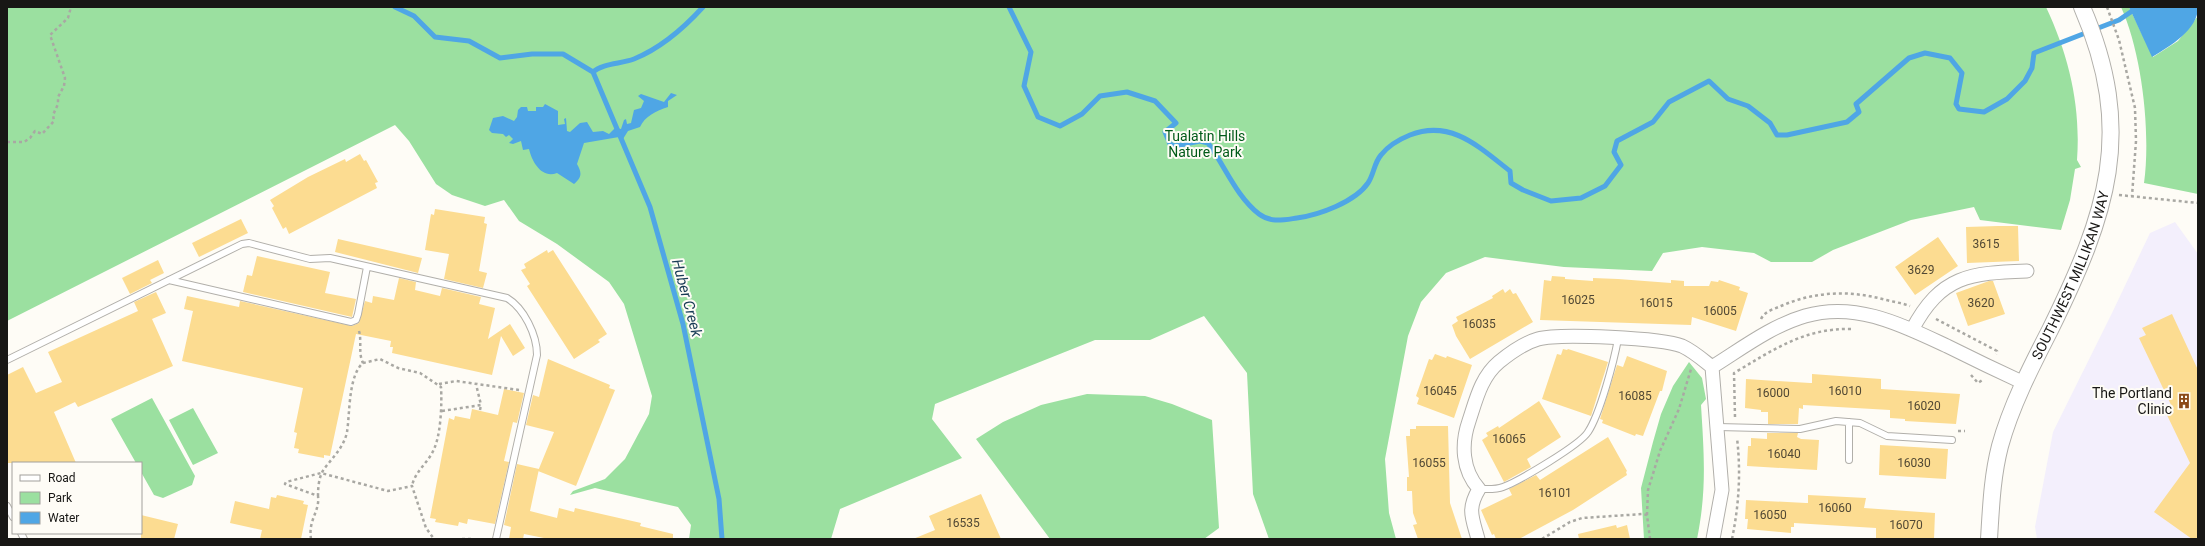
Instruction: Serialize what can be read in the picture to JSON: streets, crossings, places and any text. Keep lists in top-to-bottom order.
{
  "streets": {
    "street": ["SOUTHWEST MILLIKAN WAY"]
  },
  "water": ["Huber Creek"],
  "parks": ["Tualatin Hills Nature Park"],
  "places": {
    "building": ["The Portland Clinic"]
  },
  "house_numbers": [
    "3615",
    "3629",
    "16025",
    "16015",
    "3620",
    "16005",
    "16035",
    "16045",
    "16010",
    "16000",
    "16085",
    "16020",
    "16065",
    "16040",
    "16055",
    "16030",
    "16101",
    "16060",
    "16050",
    "16535",
    "16070"
  ],
  "legend": ["Road", "Park", "Water"]
}
